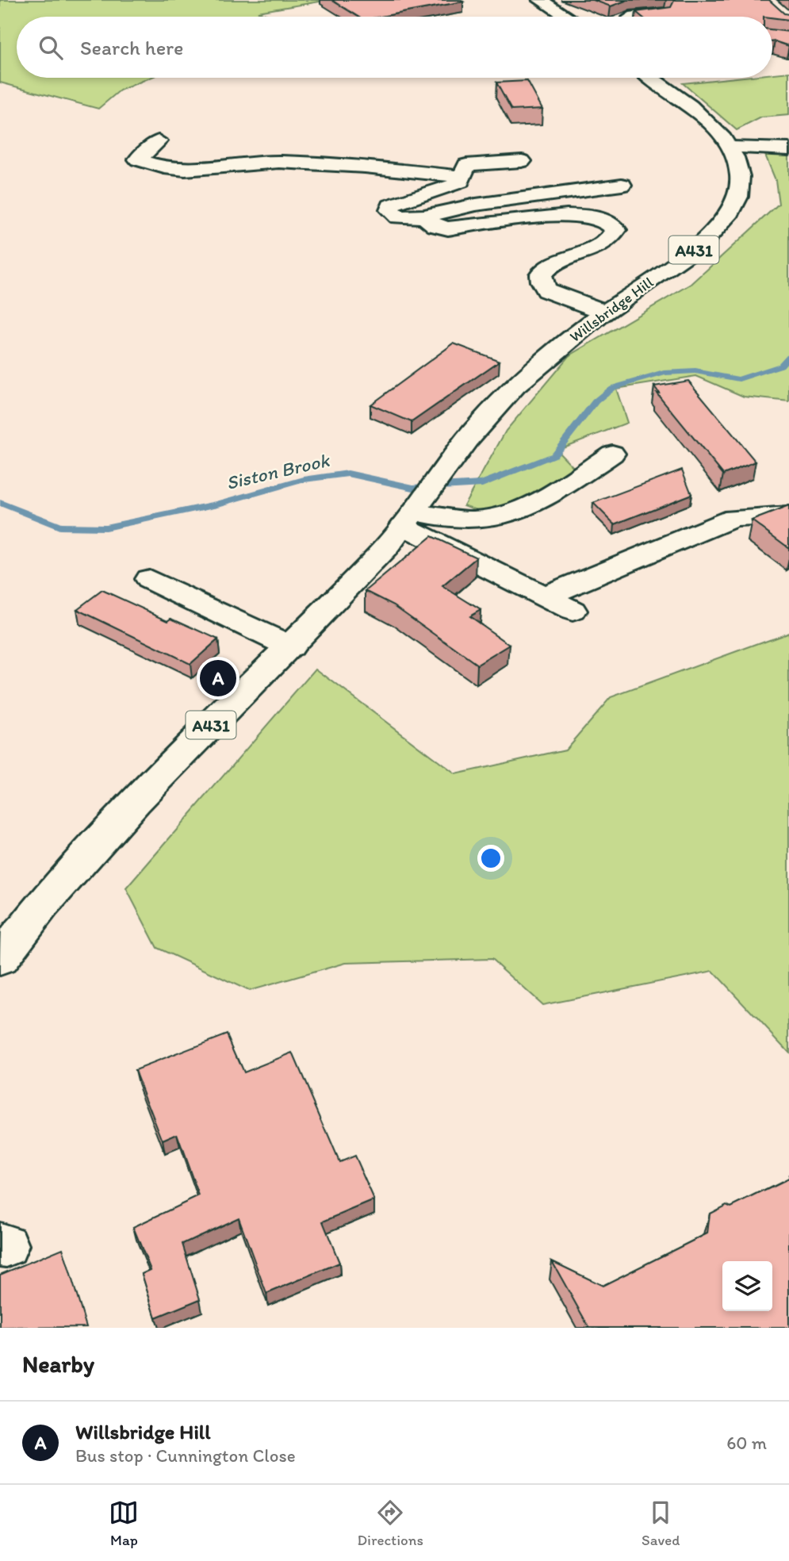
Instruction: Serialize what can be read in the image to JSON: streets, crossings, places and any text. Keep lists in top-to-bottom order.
{
  "streets": {
    "main road": ["A431", "Willsbridge Hill"]
  },
  "crossings": [
    ["A431", "Willsbridge Hill"]
  ],
  "water": ["Siston Brook"],
  "page": {
    "search": "Search here",
    "pins": "A",
    "heading": "Nearby",
    "list": [
      {
        "mark": "A",
        "name": "Willsbridge Hill",
        "note": "Bus stop · Cunnington Close",
        "value": "60 m"
      }
    ],
    "nav": ["Map", "Directions", "Saved"]
  }
}
